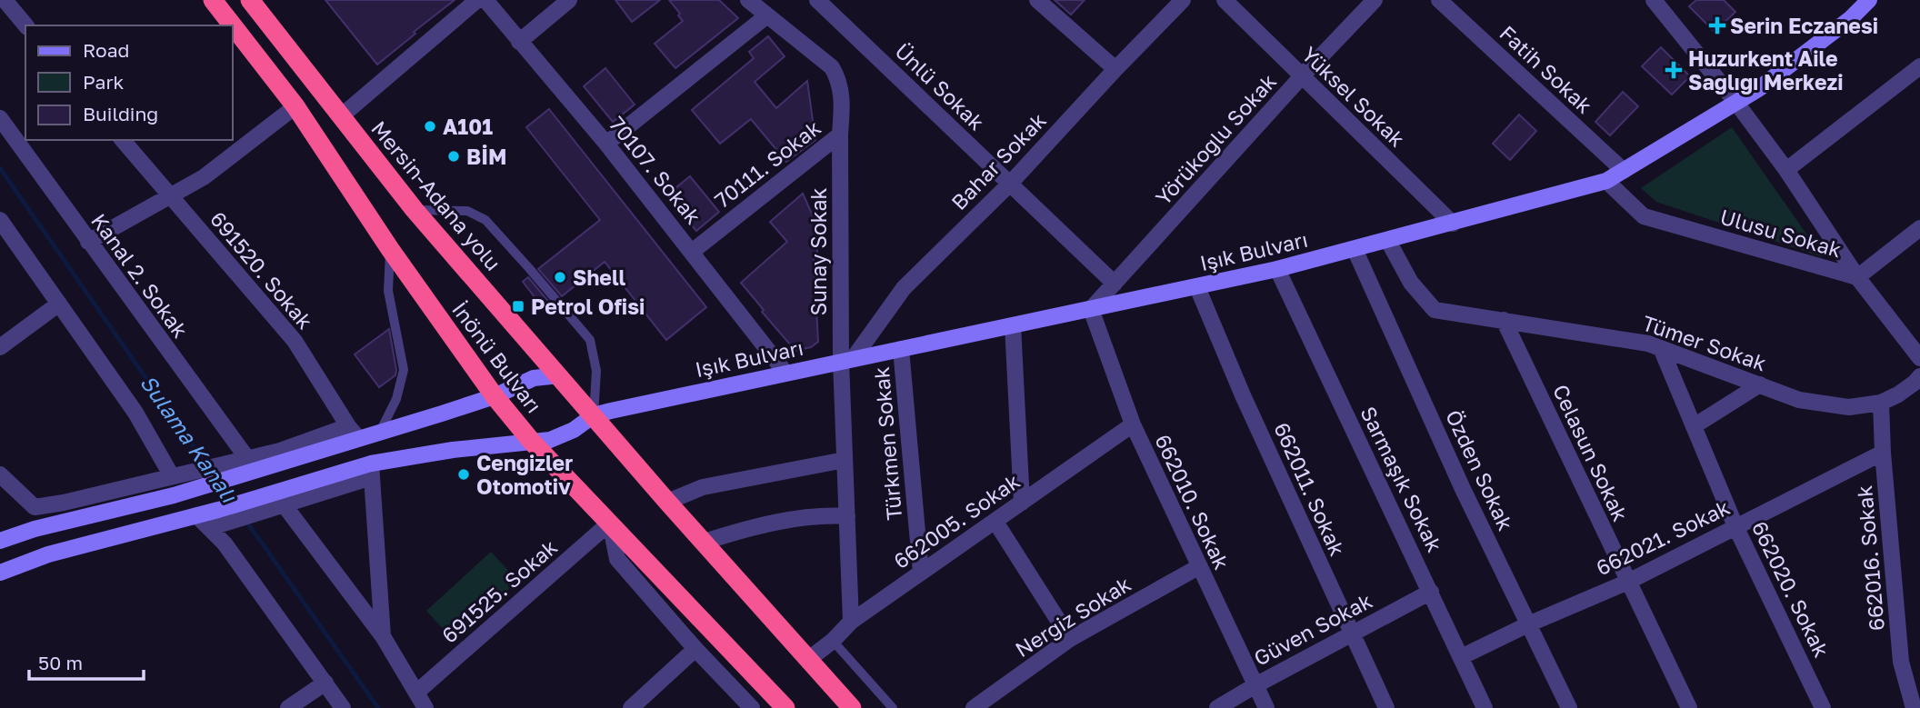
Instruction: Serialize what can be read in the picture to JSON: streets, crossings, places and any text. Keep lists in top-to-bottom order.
{
  "streets": {
    "highway": ["Mersin-Adana yolu", "İnönü Bulvarı"],
    "main road": ["Işık Bulvarı"],
    "street": [
      "Fatih Sokak",
      "Ünlü Sokak",
      "Yüksel Sokak",
      "Yörükoğlu Sokak",
      "Bahar Sokak",
      "70111. Sokak",
      "70107. Sokak",
      "Ulusu Sokak",
      "Sunay Sokak",
      "691520. Sokak",
      "Kanal 2. Sokak",
      "Tümer Sokak",
      "Türkmen Sokak",
      "Celasun Sokak",
      "Özden Sokak",
      "Sarmaşık Sokak",
      "662011. Sokak",
      "662010. Sokak",
      "662005. Sokak",
      "662021. Sokak",
      "662016. Sokak",
      "662020. Sokak",
      "691525. Sokak",
      "Nergiz Sokak",
      "Güven Sokak"
    ]
  },
  "crossings": [
    ["Fatih Sokak", "Işık Bulvarı"],
    ["Ünlü Sokak", "Yörükoğlu Sokak"],
    ["Ünlü Sokak", "Bahar Sokak"],
    ["Yüksel Sokak", "Yörükoğlu Sokak"],
    ["Yüksel Sokak", "Işık Bulvarı"],
    ["Yörükoğlu Sokak", "Işık Bulvarı"],
    ["Yörükoğlu Sokak", "662010. Sokak"],
    ["Bahar Sokak", "Işık Bulvarı"],
    ["Bahar Sokak", "Sunay Sokak"],
    ["70111. Sokak", "70107. Sokak"],
    ["70111. Sokak", "Sunay Sokak"],
    ["70107. Sokak", "Işık Bulvarı"],
    ["Mersin-Adana yolu", "Işık Bulvarı"],
    ["Ulusu Sokak", "Işık Bulvarı"],
    ["Işık Bulvarı", "Sunay Sokak"],
    ["Işık Bulvarı", "Tümer Sokak"],
    ["Işık Bulvarı", "Türkmen Sokak"],
    ["Işık Bulvarı", "Özden Sokak"],
    ["Işık Bulvarı", "Sarmaşık Sokak"],
    ["Işık Bulvarı", "662011. Sokak"],
    ["Işık Bulvarı", "662010. Sokak"],
    ["Sunay Sokak", "662005. Sokak"],
    ["Tümer Sokak", "Celasun Sokak"],
    ["Tümer Sokak", "662016. Sokak"],
    ["Tümer Sokak", "662020. Sokak"],
    ["İnönü Bulvarı", "691525. Sokak"],
    ["Türkmen Sokak", "662005. Sokak"],
    ["Celasun Sokak", "662021. Sokak"],
    ["Özden Sokak", "662021. Sokak"],
    ["Sarmaşık Sokak", "662021. Sokak"],
    ["Sarmaşık Sokak", "Güven Sokak"],
    ["662011. Sokak", "Güven Sokak"],
    ["662010. Sokak", "662005. Sokak"],
    ["662010. Sokak", "Nergiz Sokak"],
    ["662010. Sokak", "Güven Sokak"],
    ["662021. Sokak", "662016. Sokak"],
    ["662021. Sokak", "662020. Sokak"]
  ],
  "water": ["Sulama Kanalı"],
  "places": {
    "health": ["Serin Eczanesi", "Huzurkent Aile Sağlığı Merkezi"],
    "other": [
      "A101",
      "BİM",
      "Shell",
      "Cengizler Otomotiv"
    ],
    "transit": ["Petrol Ofisi"]
  },
  "legend": ["Road", "Park", "Building"],
  "scale_bar": "50 m"
}
